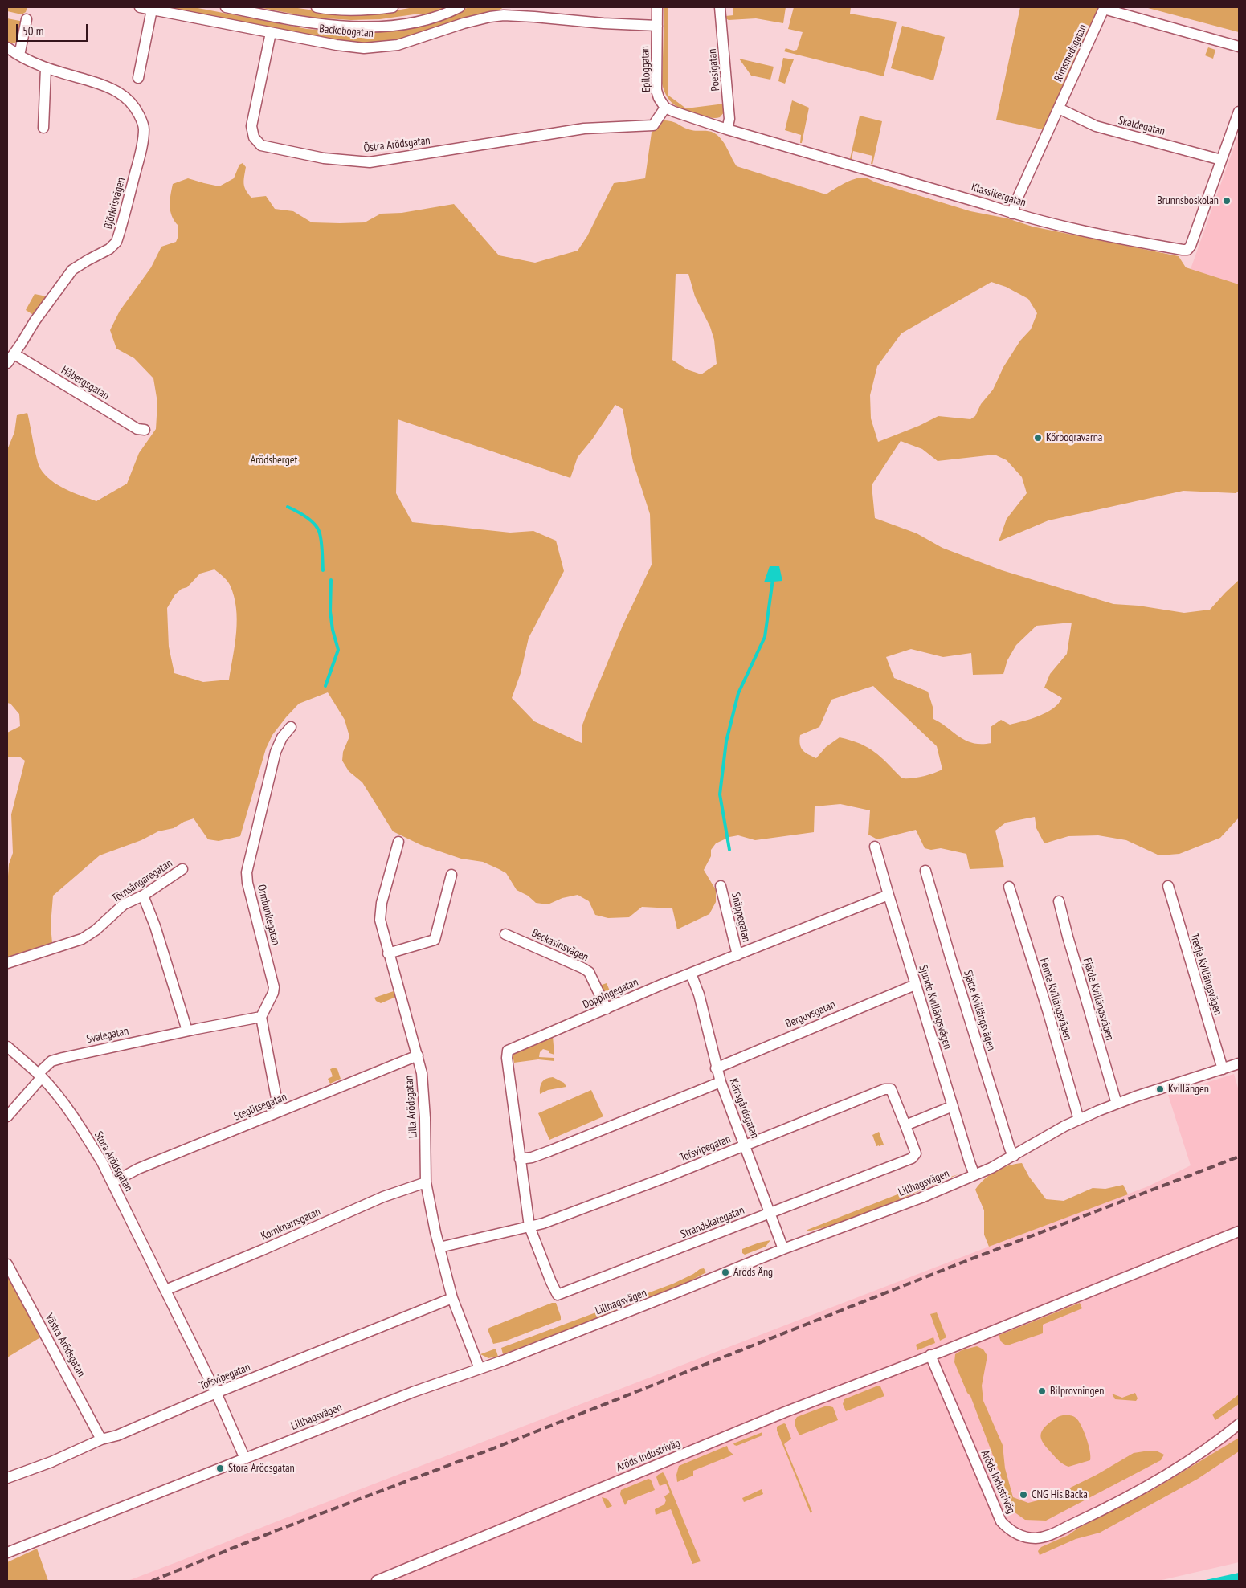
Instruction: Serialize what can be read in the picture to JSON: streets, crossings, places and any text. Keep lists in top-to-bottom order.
{
  "streets": {
    "street": [
      "Backebogatan",
      "Rimsmedsgatan",
      "Epiloggatan",
      "Poesigatan",
      "Skaldegatan",
      "Östra Arödsgatan",
      "Klassikergatan",
      "Björkrisvägen",
      "Håbergsgatan",
      "Törnsångaregatan",
      "Ormbunkegatan",
      "Snäppegatan",
      "Beckasinsvägen",
      "Tredje Kvillängsvägen",
      "Doppingegatan",
      "Femte Kvillängsvägen",
      "Fjärde Kvillängsvägen",
      "Sjunde Kvillängsvägen",
      "Sjätte Kvillängsvägen",
      "Berguvsgatan",
      "Svalegatan",
      "Steglitsegatan",
      "Lilla Arödsgatan",
      "Kärrsgårdsgatan",
      "Tofsvipegatan",
      "Stora Arödsgatan",
      "Lillhagsvägen",
      "Strandskategatan",
      "Kornknarrsgatan",
      "Västra Arödsgatan",
      "Aröds Industriväg"
    ]
  },
  "crossings": [
    ["Backebogatan", "Epiloggatan"],
    ["Backebogatan", "Östra Arödsgatan"],
    ["Rimsmedsgatan", "Skaldegatan"],
    ["Rimsmedsgatan", "Klassikergatan"],
    ["Epiloggatan", "Östra Arödsgatan"],
    ["Epiloggatan", "Klassikergatan"],
    ["Poesigatan", "Klassikergatan"],
    ["Skaldegatan", "Klassikergatan"],
    ["Östra Arödsgatan", "Klassikergatan"],
    ["Björkrisvägen", "Håbergsgatan"],
    ["Ormbunkegatan", "Svalegatan"],
    ["Snäppegatan", "Doppingegatan"],
    ["Beckasinsvägen", "Doppingegatan"],
    ["Tredje Kvillängsvägen", "Lillhagsvägen"],
    ["Doppingegatan", "Sjunde Kvillängsvägen"],
    ["Doppingegatan", "Kärrsgårdsgatan"],
    ["Doppingegatan", "Tofsvipegatan"],
    ["Doppingegatan", "Strandskategatan"],
    ["Femte Kvillängsvägen", "Lillhagsvägen"],
    ["Fjärde Kvillängsvägen", "Lillhagsvägen"],
    ["Sjunde Kvillängsvägen", "Berguvsgatan"],
    ["Sjunde Kvillängsvägen", "Lillhagsvägen"],
    ["Sjätte Kvillängsvägen", "Lillhagsvägen"],
    ["Berguvsgatan", "Kärrsgårdsgatan"],
    ["Svalegatan", "Stora Arödsgatan"],
    ["Steglitsegatan", "Lilla Arödsgatan"],
    ["Steglitsegatan", "Stora Arödsgatan"],
    ["Lilla Arödsgatan", "Tofsvipegatan"],
    ["Lilla Arödsgatan", "Lillhagsvägen"],
    ["Lilla Arödsgatan", "Kornknarrsgatan"],
    ["Kärrsgårdsgatan", "Tofsvipegatan"],
    ["Kärrsgårdsgatan", "Lillhagsvägen"],
    ["Kärrsgårdsgatan", "Strandskategatan"],
    ["Tofsvipegatan", "Stora Arödsgatan"],
    ["Tofsvipegatan", "Strandskategatan"],
    ["Tofsvipegatan", "Västra Arödsgatan"],
    ["Stora Arödsgatan", "Lillhagsvägen"],
    ["Stora Arödsgatan", "Kornknarrsgatan"]
  ],
  "parks": ["Arödsberget"],
  "places": [
    "Brunnsboskolan",
    "Körbogravarna",
    "Kvillängen",
    "Aröds Äng",
    "Bilprovningen",
    "Stora Arödsgatan",
    "CNG His.Backa"
  ],
  "scale_bar": "50 m"
}
